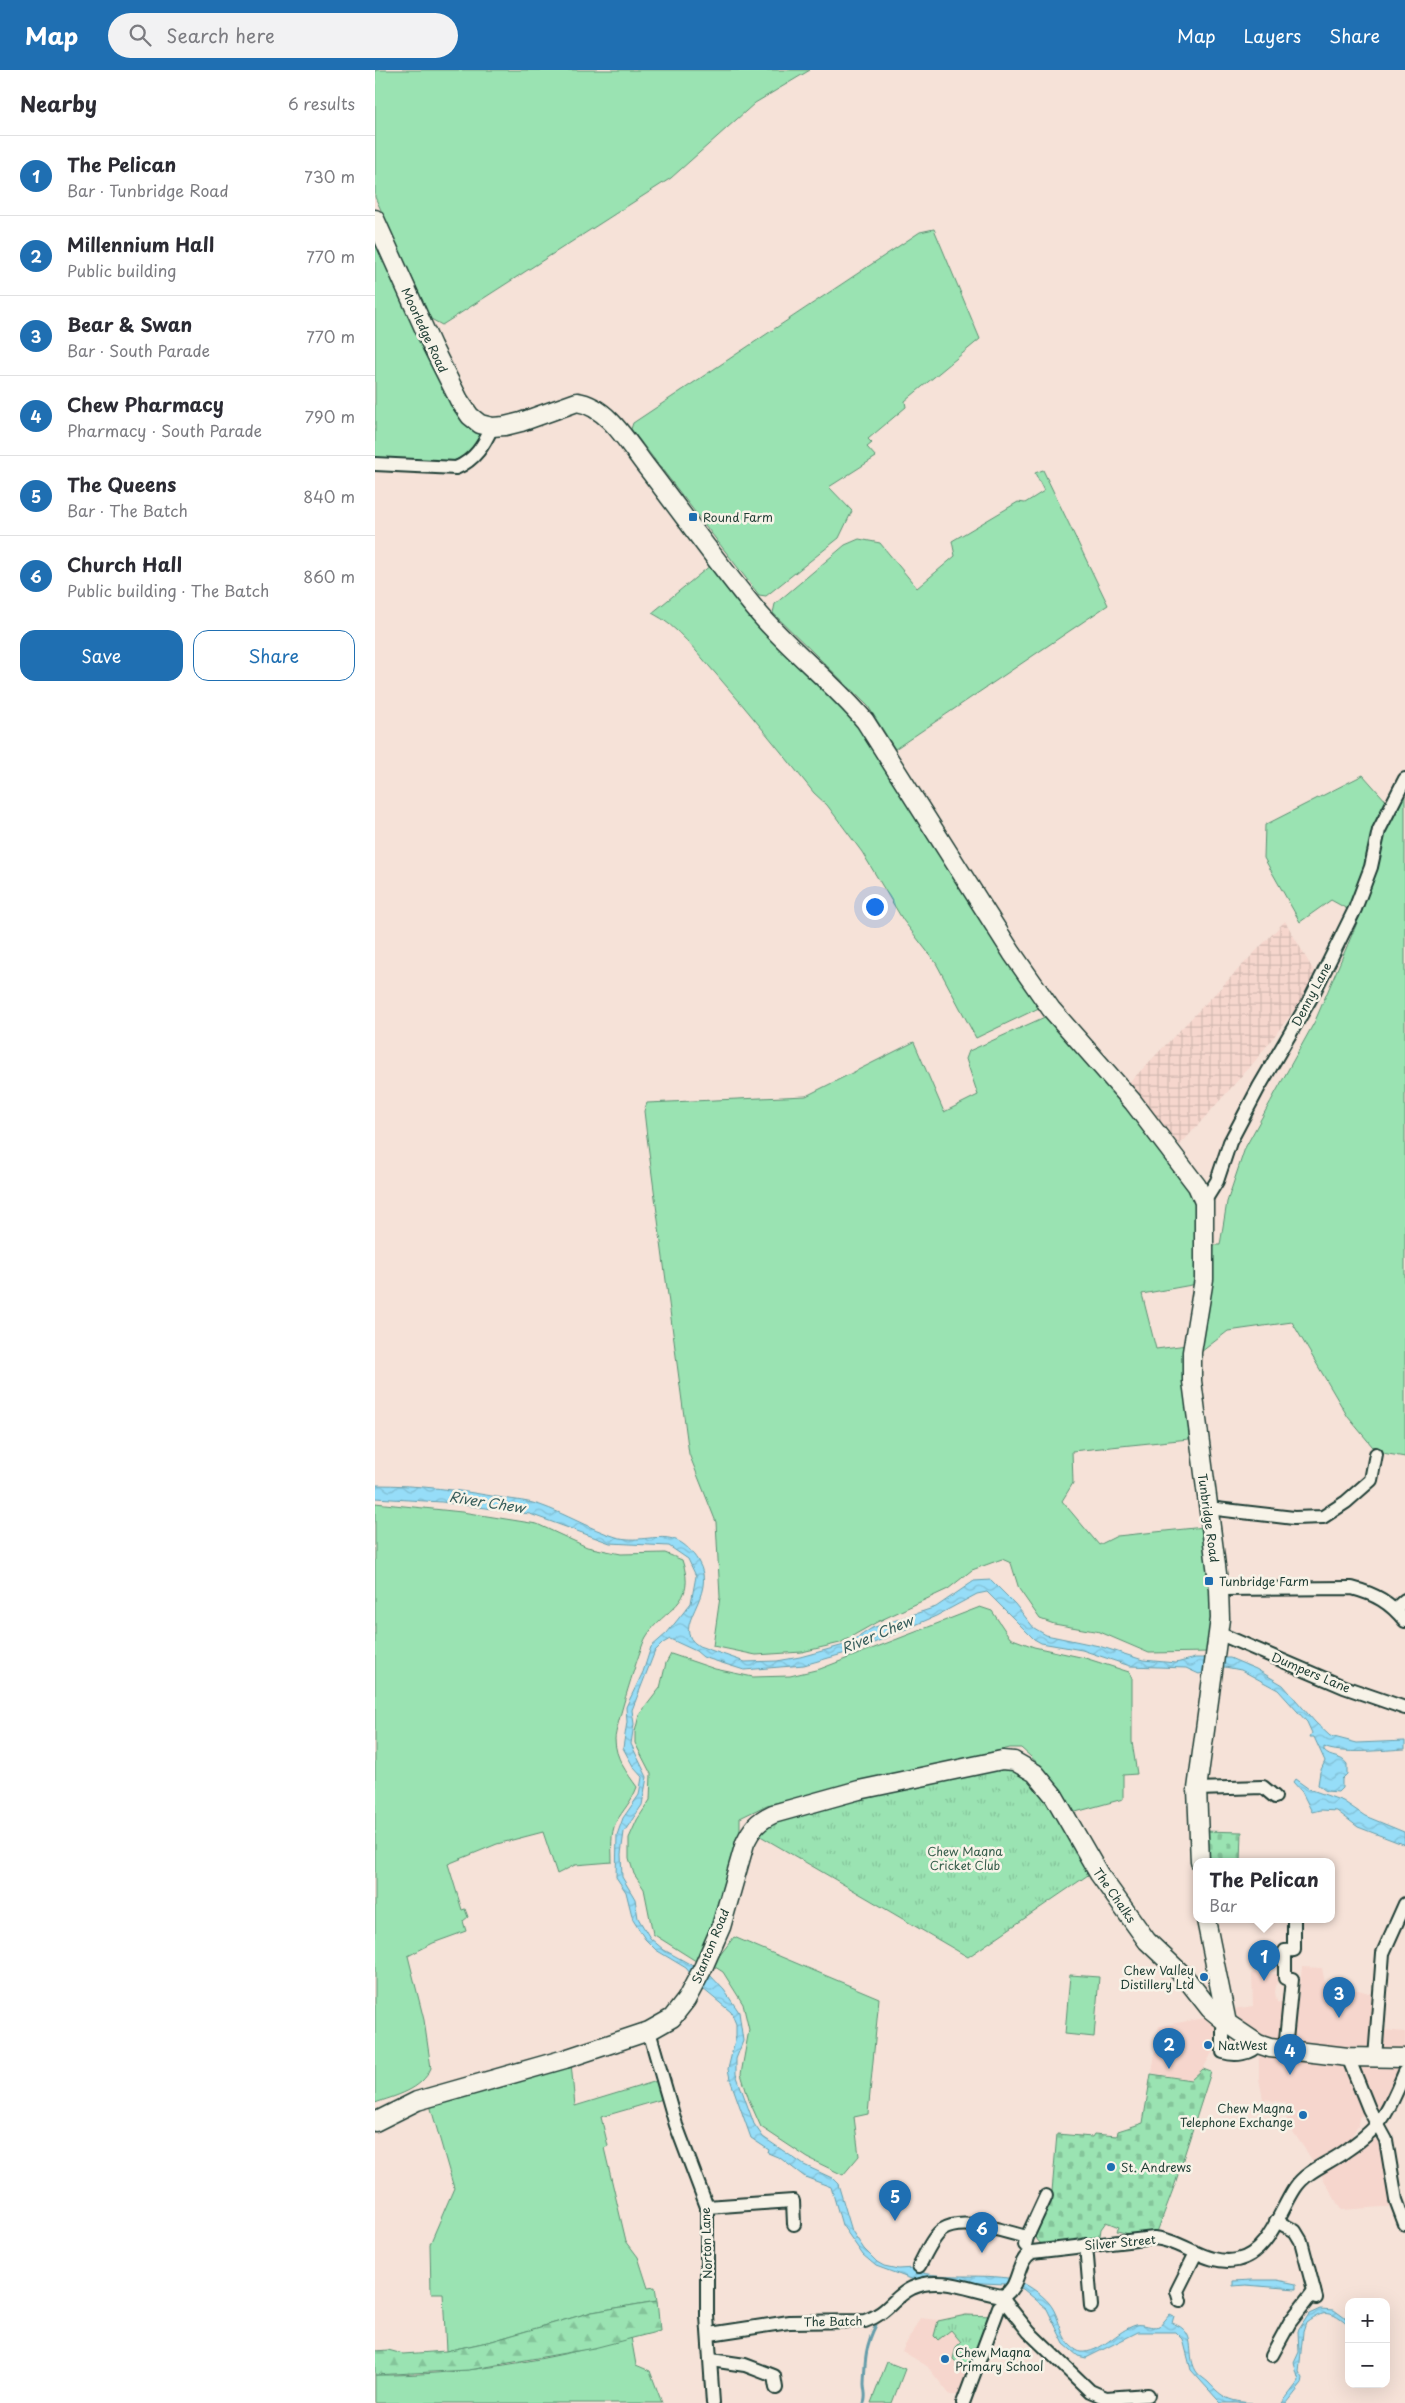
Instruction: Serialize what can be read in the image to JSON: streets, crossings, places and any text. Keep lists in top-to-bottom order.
{
  "streets": {
    "street": [
      "Moorledge Road",
      "Denny Lane",
      "Tunbridge Road",
      "Dumpers Lane",
      "The Chalks",
      "Stanton Road",
      "Silver Street",
      "Norton Lane",
      "The Batch"
    ]
  },
  "crossings": [
    ["Denny Lane", "Tunbridge Road"],
    ["Tunbridge Road", "Dumpers Lane"],
    ["The Chalks", "Stanton Road"],
    ["Stanton Road", "Norton Lane"],
    ["Norton Lane", "The Batch"]
  ],
  "water": ["River Chew"],
  "parks": ["Chew Magna Cricket Club"],
  "places": {
    "transit": ["Round Farm", "Tunbridge Farm"],
    "other": [
      "Chew Valley Distillery Ltd",
      "NatWest",
      "Chew Magna Telephone Exchange",
      "St. Andrews",
      "Chew Magna Primary School"
    ]
  },
  "page": {
    "header": "Map",
    "search": "Search here",
    "nav": ["Map", "Layers", "Share"],
    "heading": ["Nearby", "6 results"],
    "list": [
      {
        "mark": "1",
        "name": "The Pelican",
        "note": "Bar · Tunbridge Road",
        "value": "730 m"
      },
      {
        "mark": "2",
        "name": "Millennium Hall",
        "note": "Public building",
        "value": "770 m"
      },
      {
        "mark": "3",
        "name": "Bear & Swan",
        "note": "Bar · South Parade",
        "value": "770 m"
      },
      {
        "mark": "4",
        "name": "Chew Pharmacy",
        "note": "Pharmacy · South Parade",
        "value": "790 m"
      },
      {
        "mark": "5",
        "name": "The Queens",
        "note": "Bar · The Batch",
        "value": "840 m"
      },
      {
        "mark": "6",
        "name": "Church Hall",
        "note": "Public building · The Batch",
        "value": "860 m"
      }
    ],
    "buttons": ["Save", "Share"],
    "popup": ["The Pelican", "Bar"],
    "pins": [
      "1",
      "3",
      "2",
      "4",
      "5",
      "6"
    ],
    "map_buttons": ["+", "−"]
  }
}
